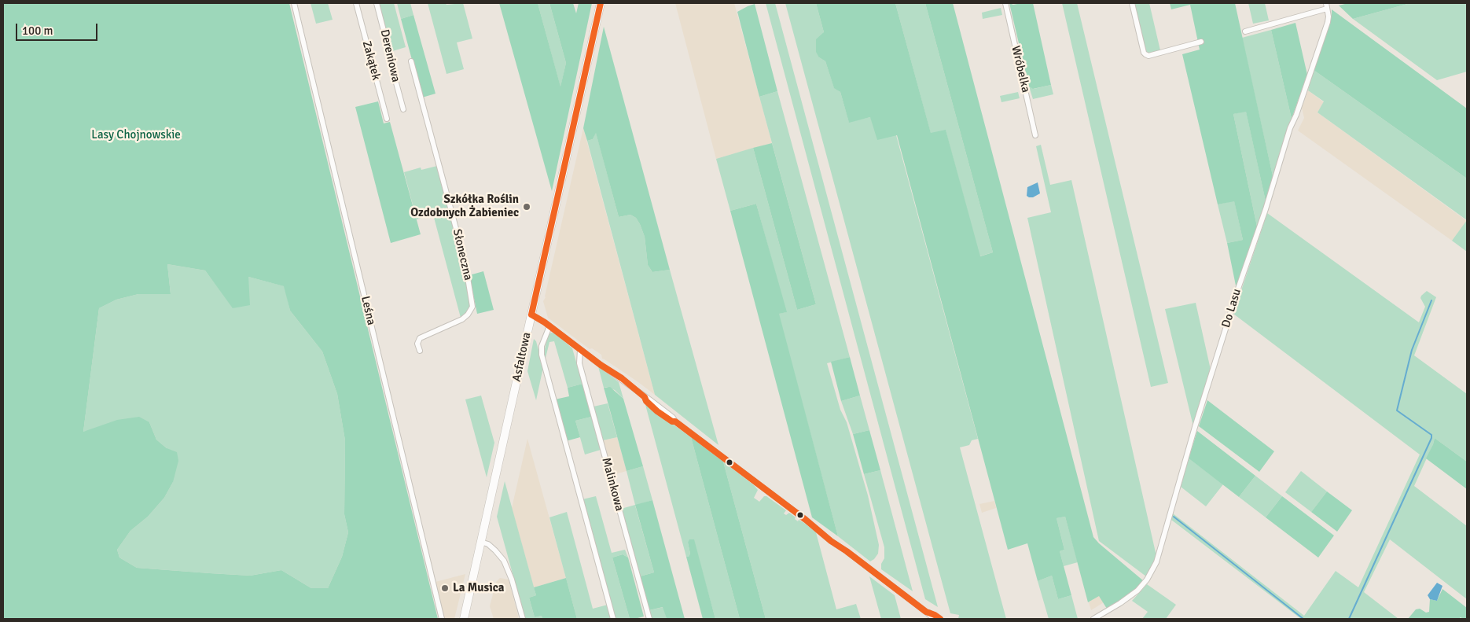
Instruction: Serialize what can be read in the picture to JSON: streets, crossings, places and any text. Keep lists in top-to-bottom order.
{
  "streets": {
    "main road": ["Asfaltowa"],
    "street": [
      "Dereniowa",
      "Zakątek",
      "Wróbelka",
      "Słoneczna",
      "Do Lasu",
      "Leśna",
      "Malinkowa"
    ]
  },
  "parks": ["Lasy Chojnowskie"],
  "places": ["Szkółka Roślin Ozdobnych Żabieniec", "La Musica"],
  "scale_bar": "100 m"
}
